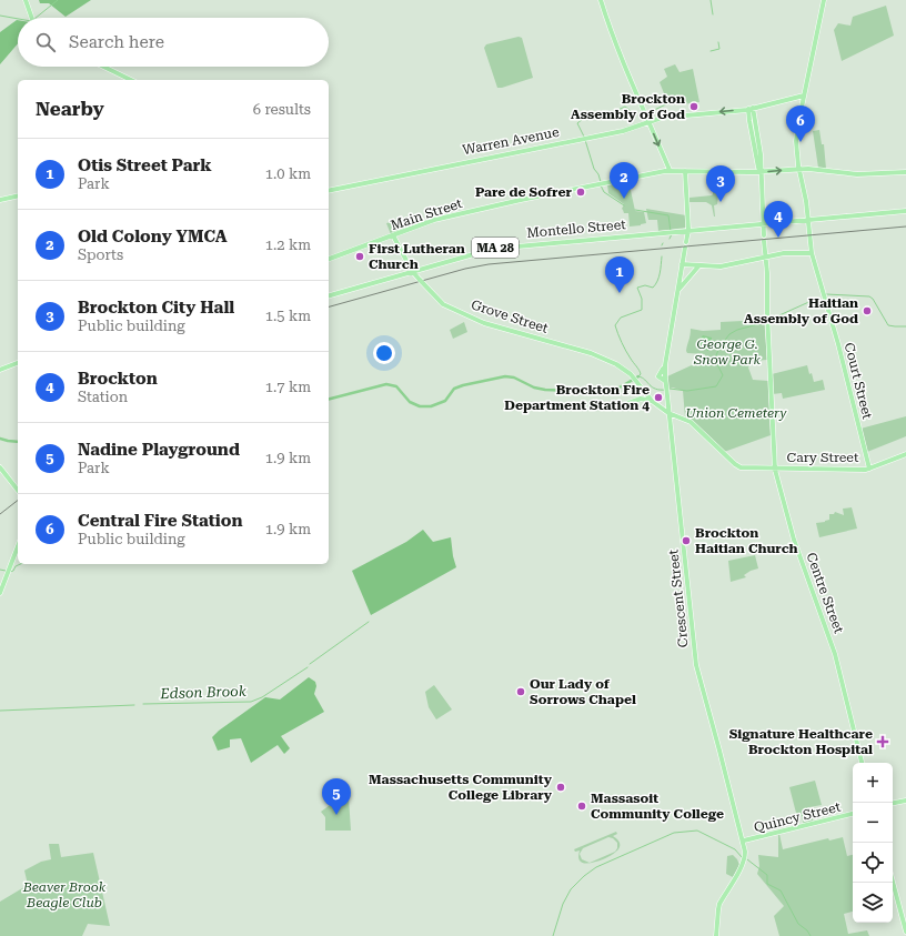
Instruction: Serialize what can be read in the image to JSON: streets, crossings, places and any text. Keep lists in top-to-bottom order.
{
  "streets": {
    "main road": [
      "Warren Avenue",
      "Main Street",
      "Montello Street",
      "MA 28",
      "Grove Street",
      "Court Street",
      "Cary Street",
      "Centre Street",
      "Crescent Street",
      "Quincy Street"
    ]
  },
  "crossings": [
    ["Warren Avenue", "Court Street"],
    ["Warren Avenue", "Centre Street"],
    ["Main Street", "Grove Street"],
    ["Main Street", "Court Street"],
    ["Main Street", "Centre Street"],
    ["Montello Street", "MA 28"],
    ["Montello Street", "Grove Street"],
    ["Montello Street", "Court Street"],
    ["Montello Street", "Centre Street"],
    ["MA 28", "Court Street"],
    ["Grove Street", "Cary Street"],
    ["Grove Street", "Crescent Street"],
    ["Court Street", "Cary Street"],
    ["Cary Street", "Centre Street"],
    ["Cary Street", "Crescent Street"],
    ["Crescent Street", "Quincy Street"]
  ],
  "water": ["Edson Brook"],
  "parks": ["George G. Snow Park", "Union Cemetery", "Beaver Brook Beagle Club"],
  "places": {
    "other": [
      "Brockton Assembly of God",
      "Pare de Sofrer",
      "First Lutheran Church",
      "Haitian Assembly of God",
      "Brockton Fire Department Station 4",
      "Brockton Haitian Church",
      "Our Lady of Sorrows Chapel",
      "Massachusetts Community College Library",
      "Massasoit Community College"
    ],
    "health": ["Signature Healthcare Brockton Hospital"]
  },
  "page": {
    "search": "Search here",
    "heading": ["Nearby", "6 results"],
    "pins": [
      "6",
      "2",
      "3",
      "4",
      "1",
      "5"
    ],
    "list": [
      {
        "mark": "1",
        "name": "Otis Street Park",
        "note": "Park",
        "value": "1.0 km"
      },
      {
        "mark": "2",
        "name": "Old Colony YMCA",
        "note": "Sports",
        "value": "1.2 km"
      },
      {
        "mark": "3",
        "name": "Brockton City Hall",
        "note": "Public building",
        "value": "1.5 km"
      },
      {
        "mark": "4",
        "name": "Brockton",
        "note": "Station",
        "value": "1.7 km"
      },
      {
        "mark": "5",
        "name": "Nadine Playground",
        "note": "Park",
        "value": "1.9 km"
      },
      {
        "mark": "6",
        "name": "Central Fire Station",
        "note": "Public building",
        "value": "1.9 km"
      }
    ],
    "map_buttons": ["+", "−"]
  }
}
